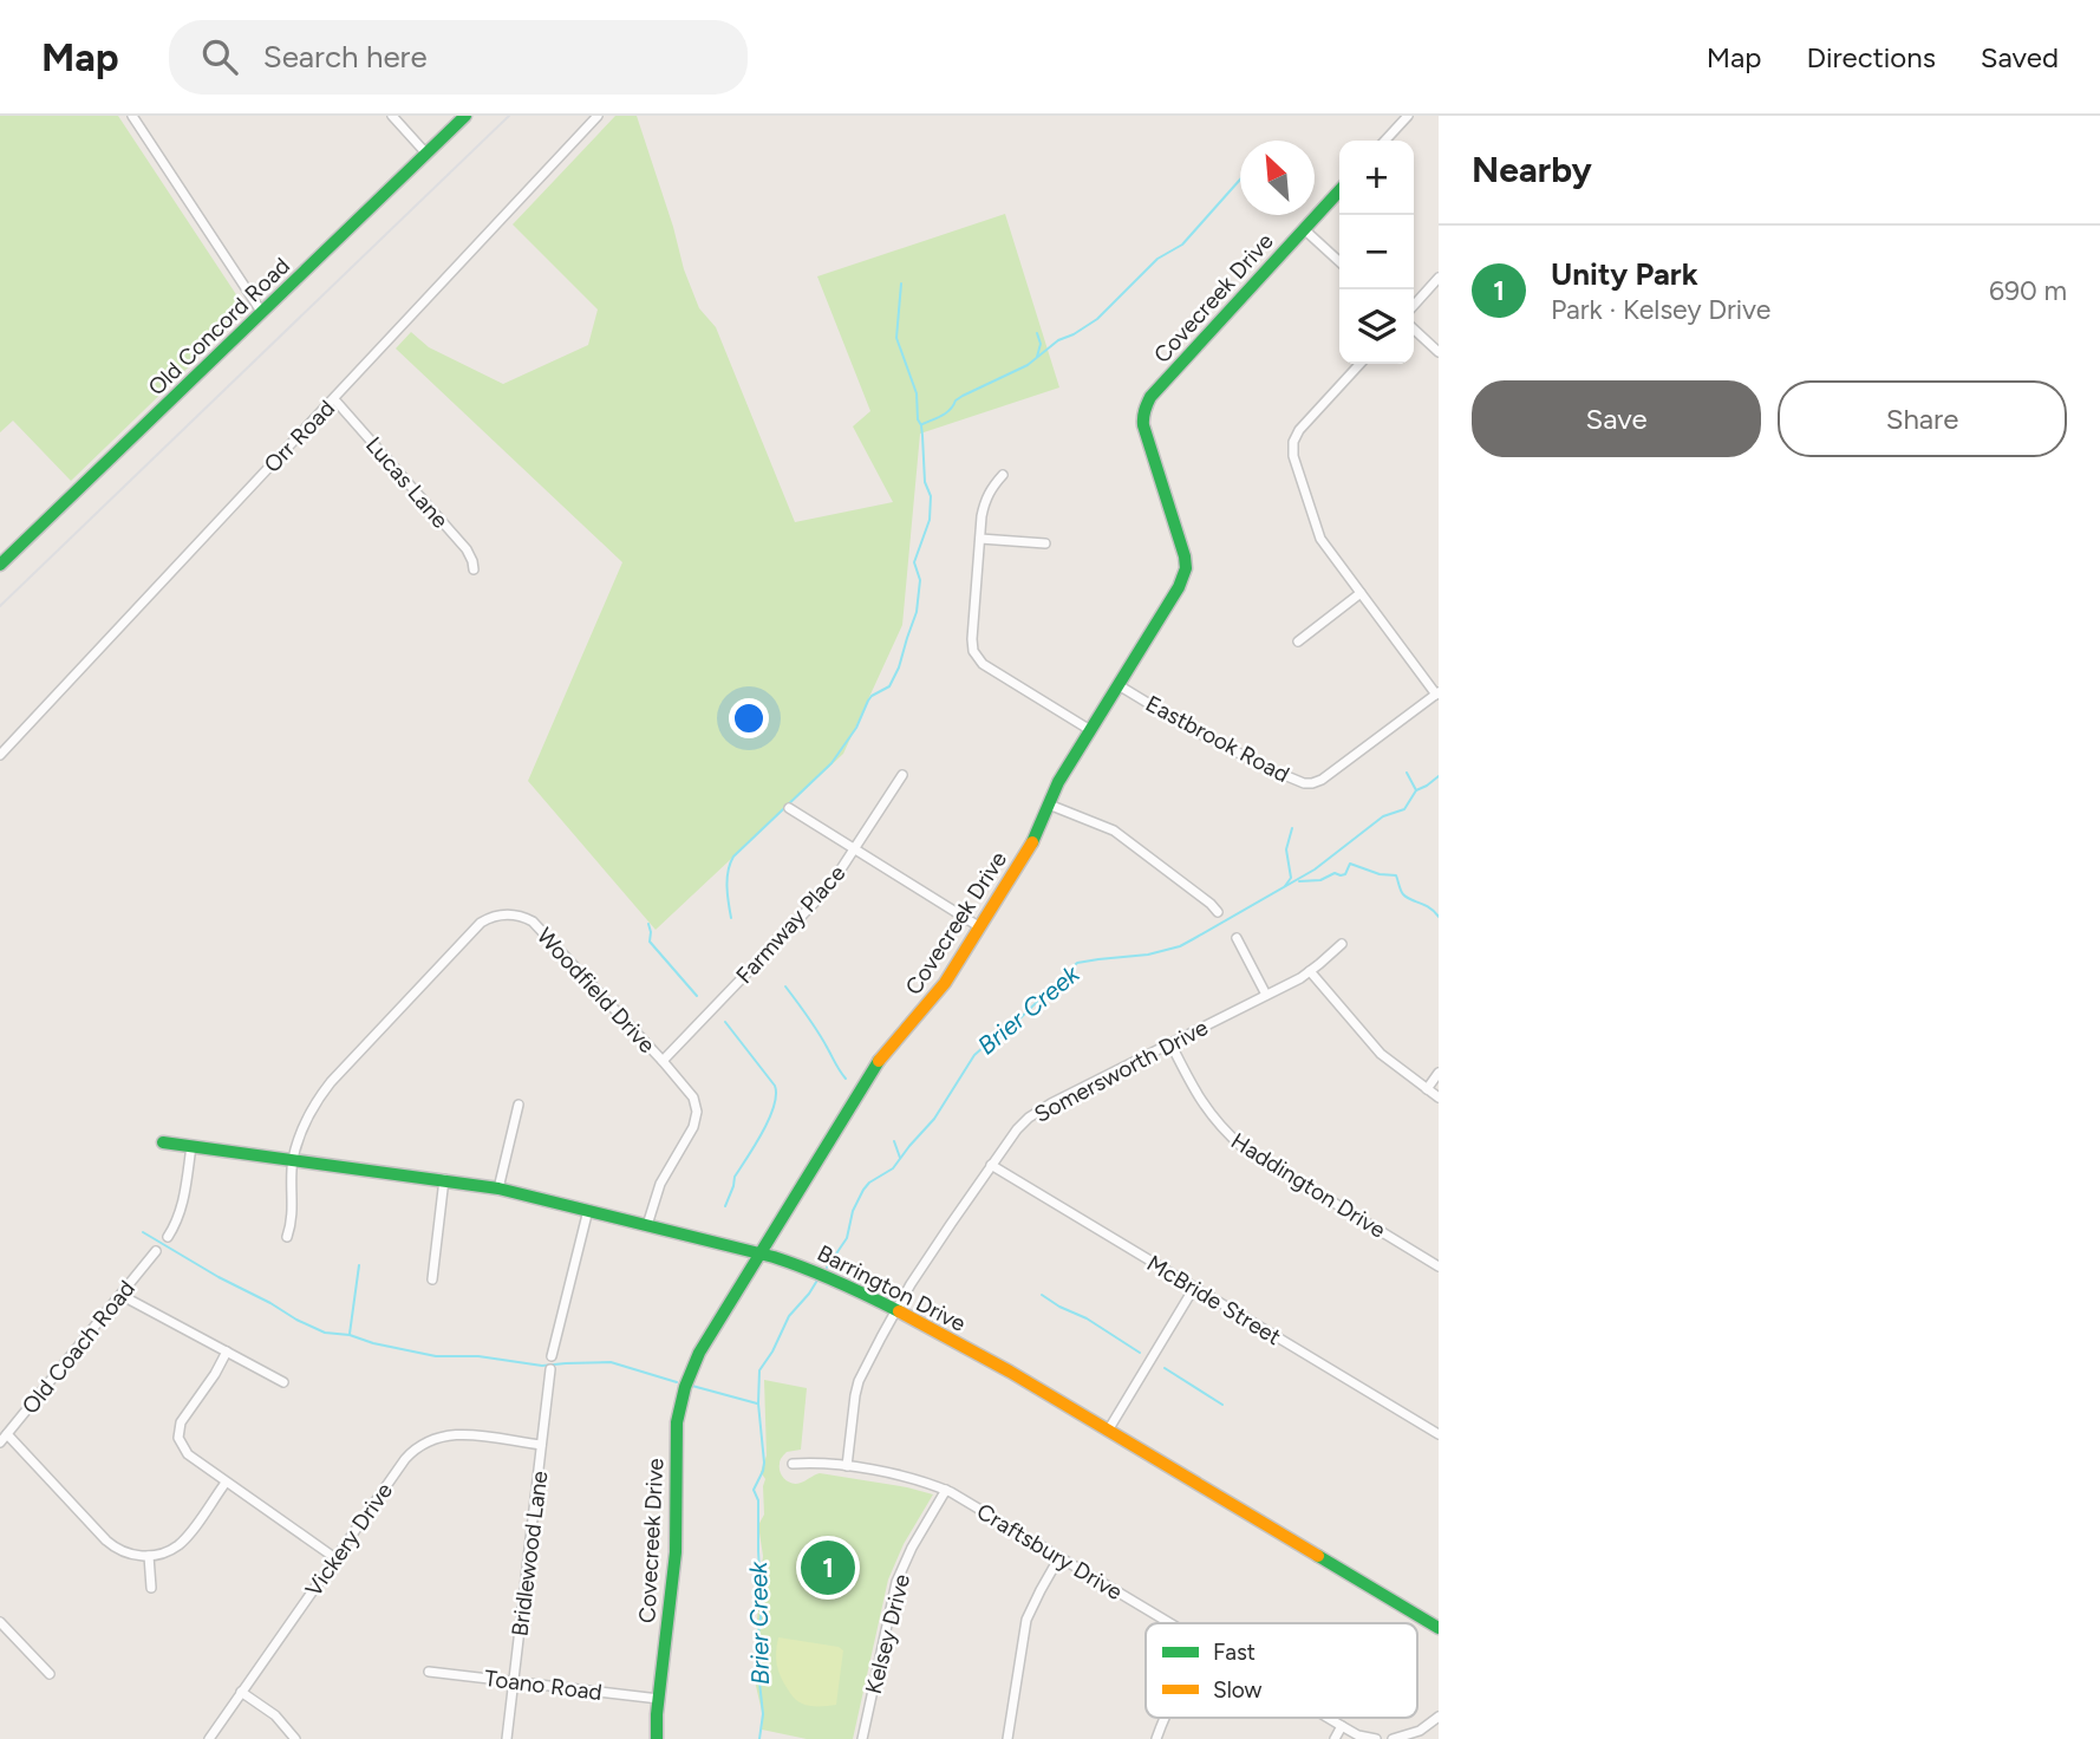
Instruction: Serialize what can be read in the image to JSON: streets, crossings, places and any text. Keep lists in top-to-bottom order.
{
  "streets": {
    "street": [
      "Covecreek Drive",
      "Old Concord Road",
      "Orr Road",
      "Lucas Lane",
      "Eastbrook Road",
      "Farmway Place",
      "Woodfield Drive",
      "Somersworth Drive",
      "Haddington Drive",
      "Barrington Drive",
      "McBride Street",
      "Old Coach Road",
      "Vickery Drive",
      "Craftsbury Drive",
      "Bridlewood Lane",
      "Kelsey Drive",
      "Toano Road"
    ]
  },
  "crossings": [
    ["Covecreek Drive", "Eastbrook Road"],
    ["Covecreek Drive", "Barrington Drive"],
    ["Covecreek Drive", "Toano Road"],
    ["Orr Road", "Lucas Lane"],
    ["Farmway Place", "Woodfield Drive"],
    ["Woodfield Drive", "Barrington Drive"],
    ["Somersworth Drive", "Haddington Drive"],
    ["Somersworth Drive", "Barrington Drive"],
    ["Somersworth Drive", "McBride Street"],
    ["Somersworth Drive", "Craftsbury Drive"],
    ["Vickery Drive", "Bridlewood Lane"],
    ["Craftsbury Drive", "Kelsey Drive"],
    ["Bridlewood Lane", "Toano Road"]
  ],
  "water": ["Brier Creek"],
  "legend": ["Fast", "Slow"],
  "north": "top left",
  "page": {
    "header": "Map",
    "search": "Search here",
    "nav": ["Map", "Directions", "Saved"],
    "heading": "Nearby",
    "map_buttons": ["+", "−"],
    "list": [
      {
        "mark": "1",
        "name": "Unity Park",
        "note": "Park · Kelsey Drive",
        "value": "690 m"
      }
    ],
    "buttons": ["Save", "Share"],
    "pins": "1"
  }
}
